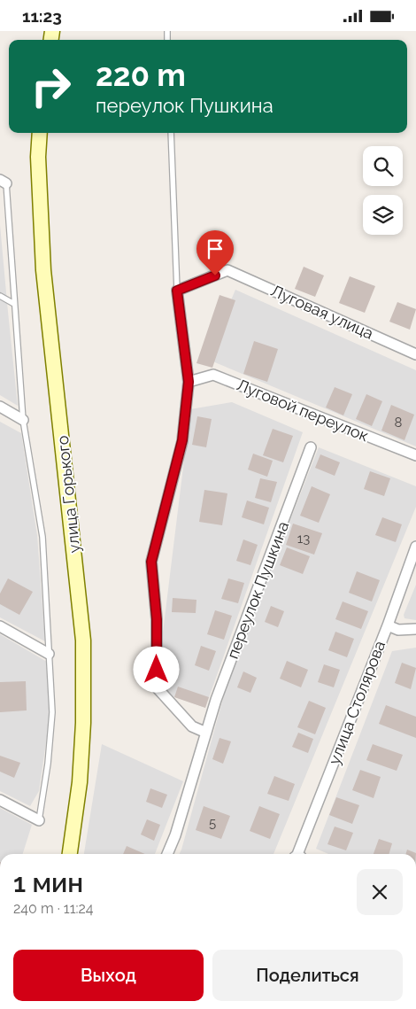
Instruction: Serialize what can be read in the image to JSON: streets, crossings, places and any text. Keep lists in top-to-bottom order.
{
  "streets": {
    "main road": ["улица Горького"],
    "street": [
      "Луговая улица",
      "Луговой переулок",
      "переулок Пушкина",
      "улица Столярова"
    ]
  },
  "house_numbers": ["8", "13", "5"],
  "page": {
    "status": "11:23",
    "turn": ["220 m", "переулок Пушкина"],
    "heading": ["1 мин", "240 m · 11:24"],
    "buttons": ["Выход", "Поделиться"]
  }
}
